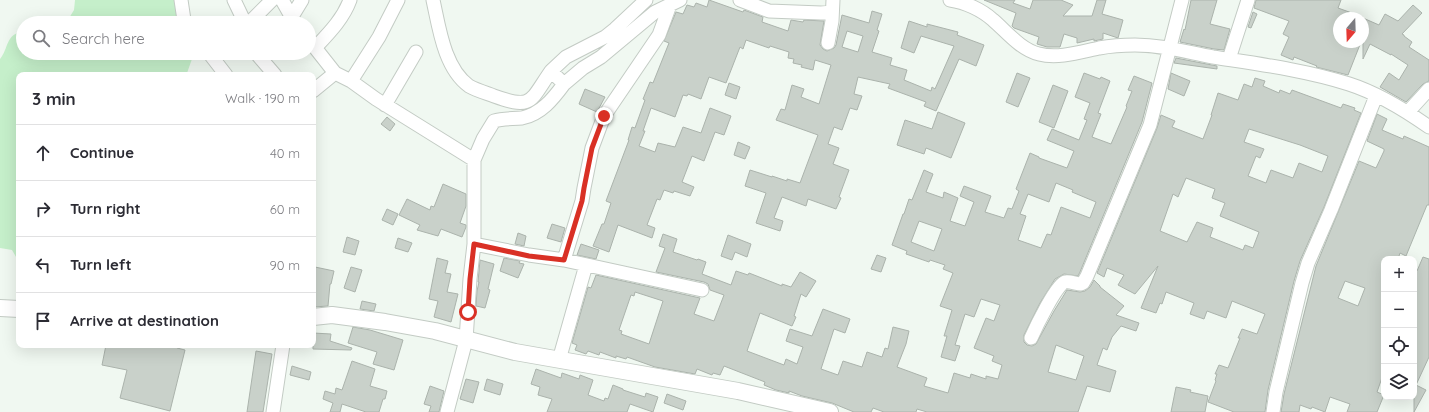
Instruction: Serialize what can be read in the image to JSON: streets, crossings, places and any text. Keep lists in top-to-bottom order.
{
  "north": "bottom",
  "page": {
    "search": "Search here",
    "heading": ["3 min", "Walk · 190 m"],
    "list": [
      ["Continue", "40 m"],
      ["Turn right", "60 m"],
      ["Turn left", "90 m"],
      "Arrive at destination"
    ],
    "map_buttons": ["+", "−"]
  }
}
